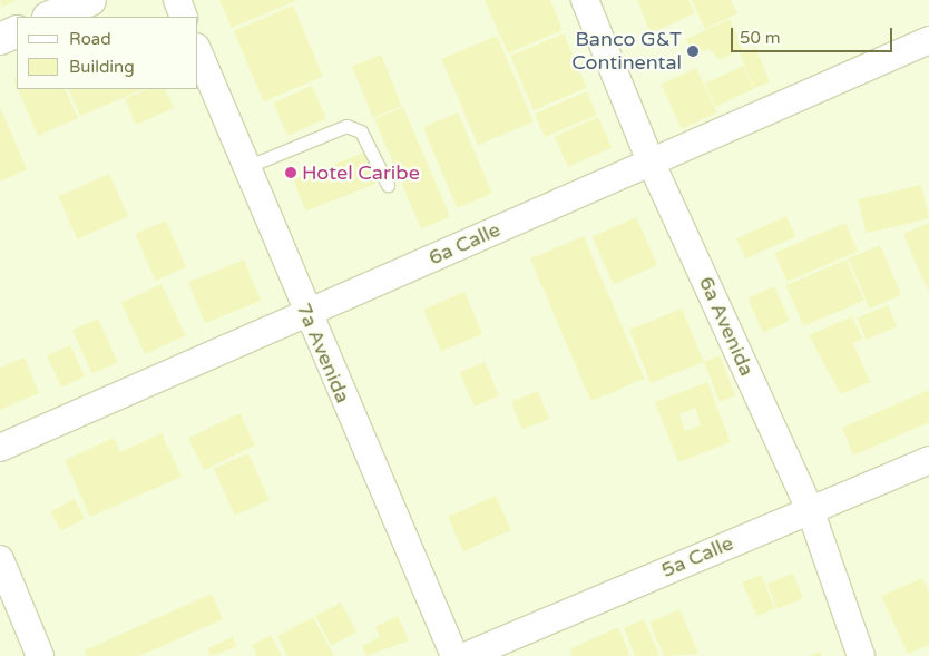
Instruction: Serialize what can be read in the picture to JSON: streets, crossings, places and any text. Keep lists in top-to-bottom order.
{
  "streets": {
    "street": [
      "6a Calle",
      "6a Avenida",
      "7a Avenida",
      "5a Calle"
    ]
  },
  "crossings": [
    ["6a Calle", "6a Avenida"],
    ["6a Calle", "7a Avenida"],
    ["6a Avenida", "5a Calle"]
  ],
  "places": ["Banco G&T Continental", "Hotel Caribe"],
  "legend": ["Road", "Building"],
  "scale_bar": "50 m"
}
